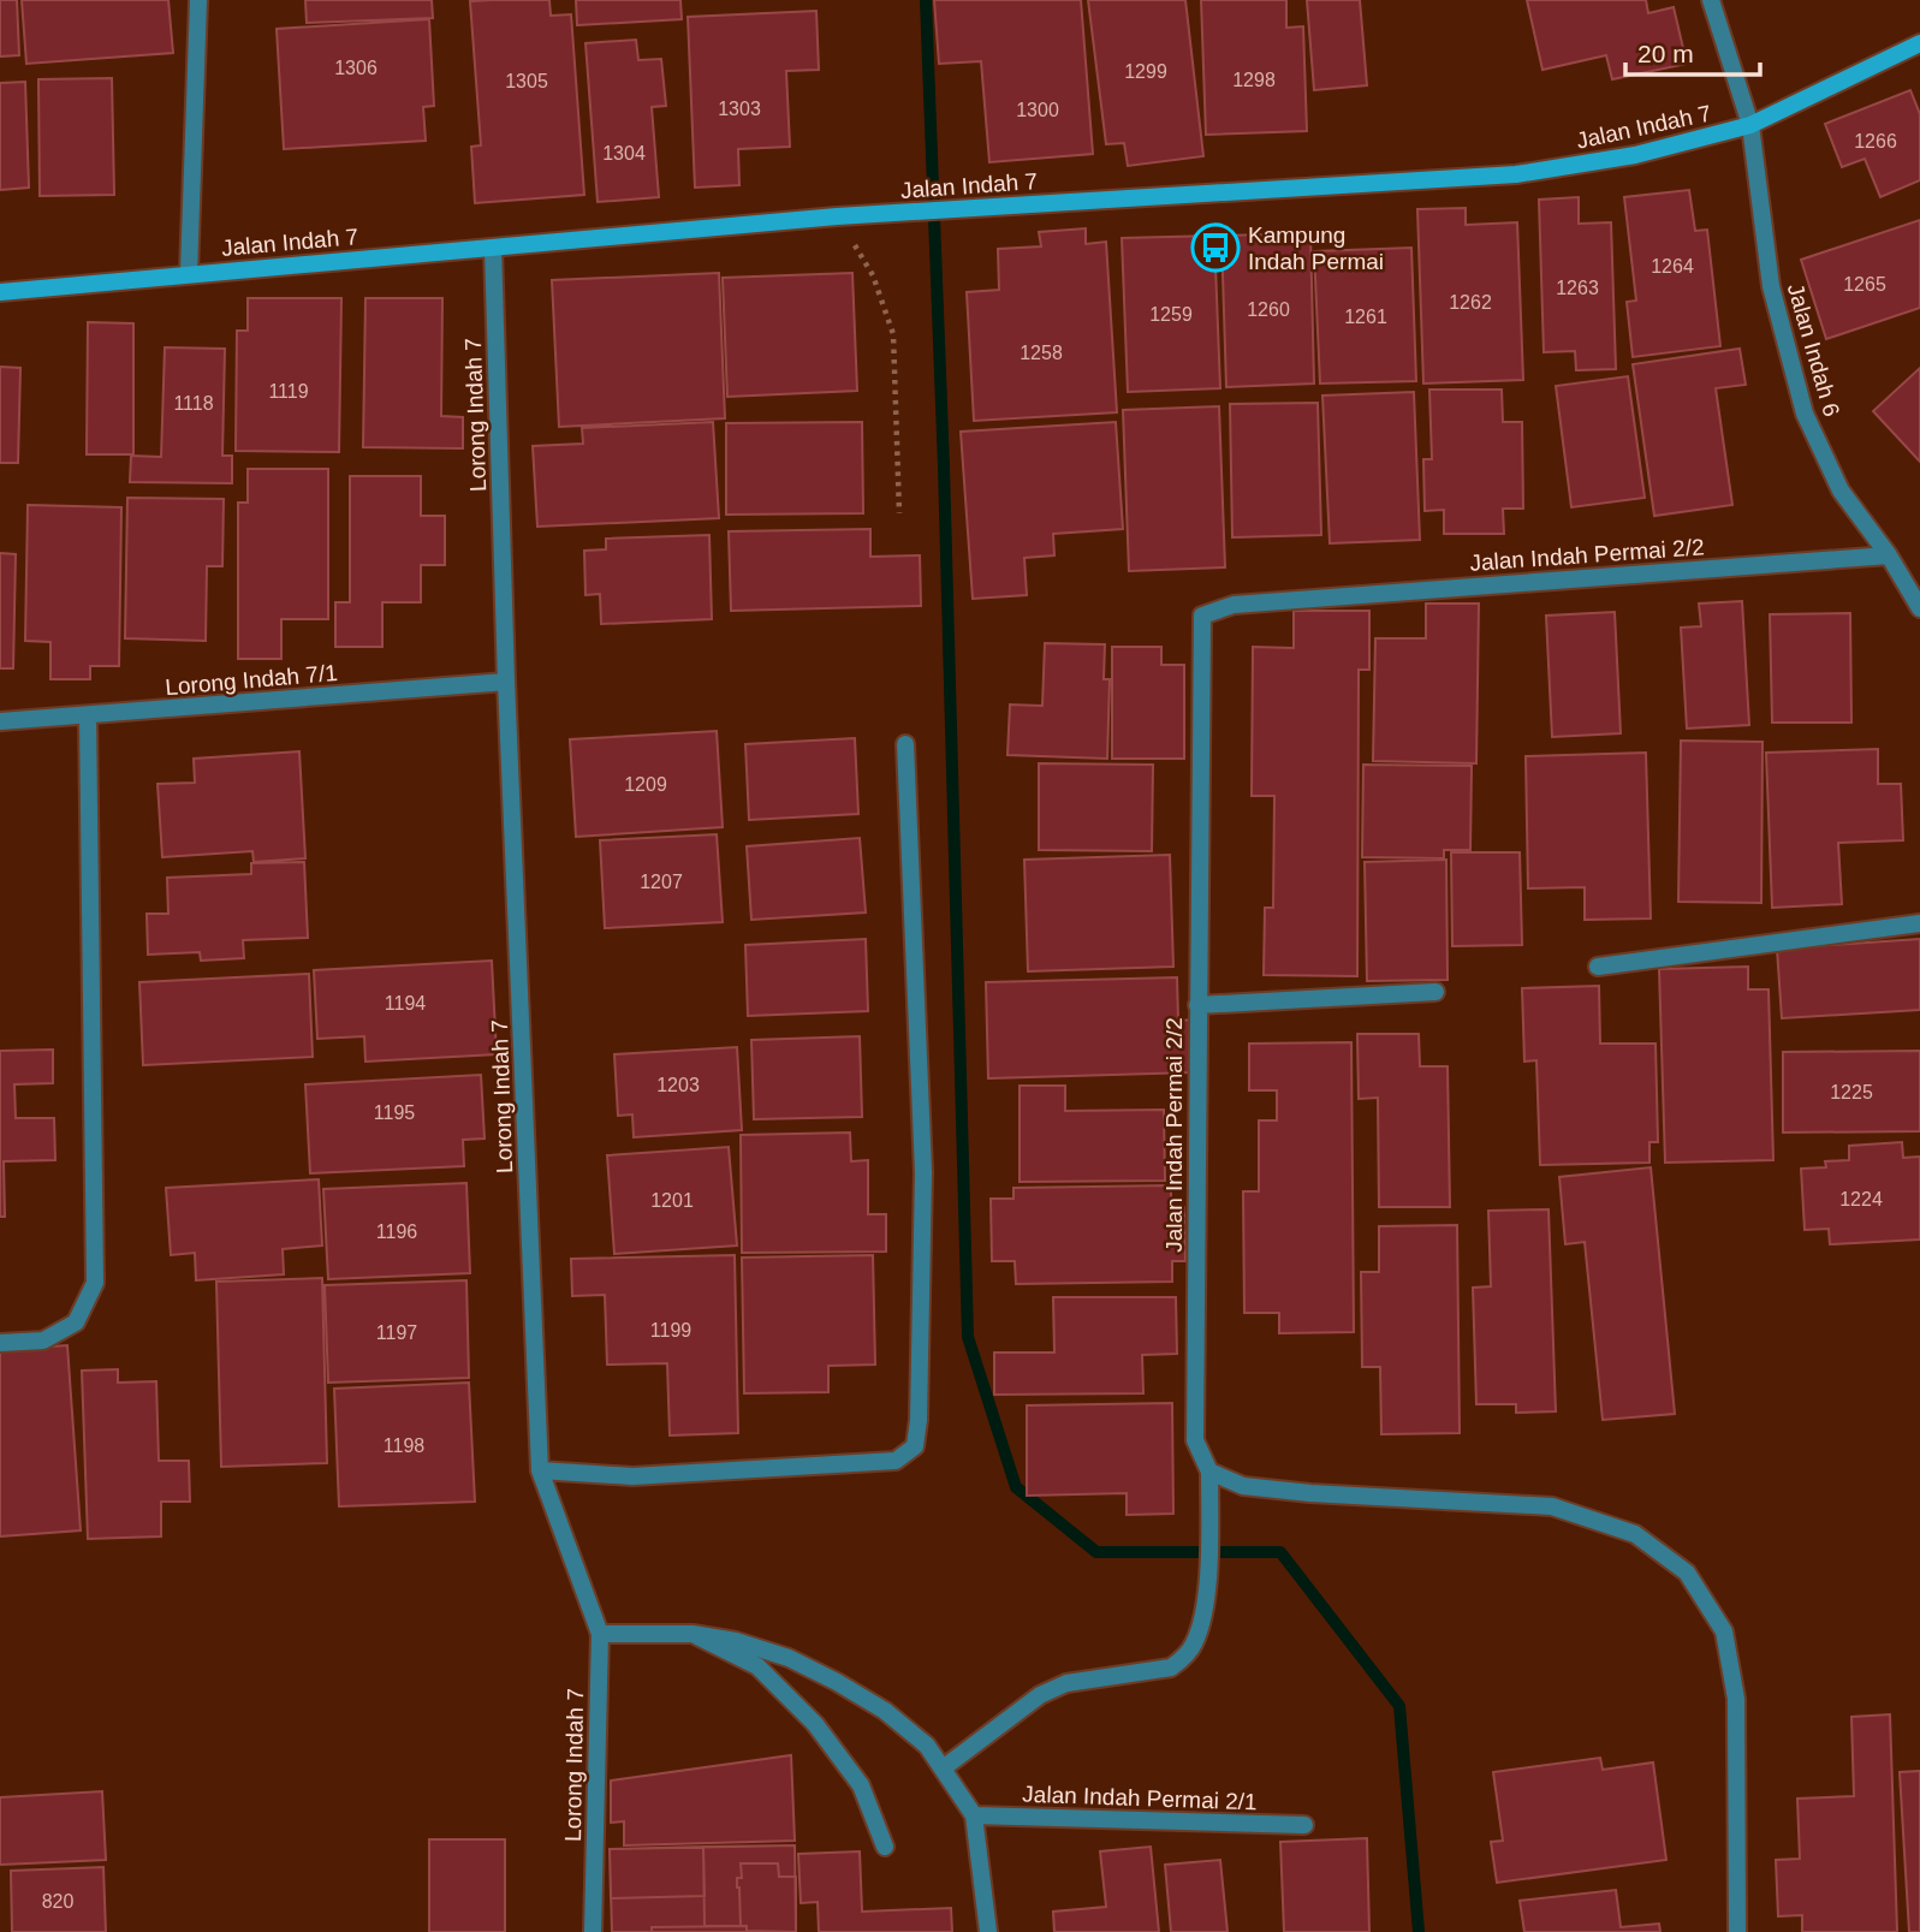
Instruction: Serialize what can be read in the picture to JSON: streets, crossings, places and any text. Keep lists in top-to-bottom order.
{
  "streets": {
    "street": [
      "Jalan Indah 7",
      "Jalan Indah 6",
      "Lorong Indah 7",
      "Jalan Indah Permai 2/2",
      "Lorong Indah 7/1",
      "Jalan Indah Permai 2/1"
    ]
  },
  "crossings": [
    ["Jalan Indah 7", "Jalan Indah 6"],
    ["Jalan Indah 7", "Lorong Indah 7"],
    ["Jalan Indah 6", "Jalan Indah Permai 2/2"],
    ["Lorong Indah 7", "Lorong Indah 7/1"]
  ],
  "places": {
    "bus stop": ["Kampung Indah Permai"]
  },
  "house_numbers": [
    "1306",
    "1299",
    "1298",
    "1305",
    "1303",
    "1300",
    "1266",
    "1304",
    "1264",
    "1265",
    "1263",
    "1262",
    "1260",
    "1259",
    "1261",
    "1258",
    "1119",
    "1118",
    "1209",
    "1207",
    "1194",
    "1203",
    "1225",
    "1195",
    "1224",
    "1201",
    "1196",
    "1199",
    "1197",
    "1198",
    "820"
  ],
  "scale_bar": "20 m"
}
